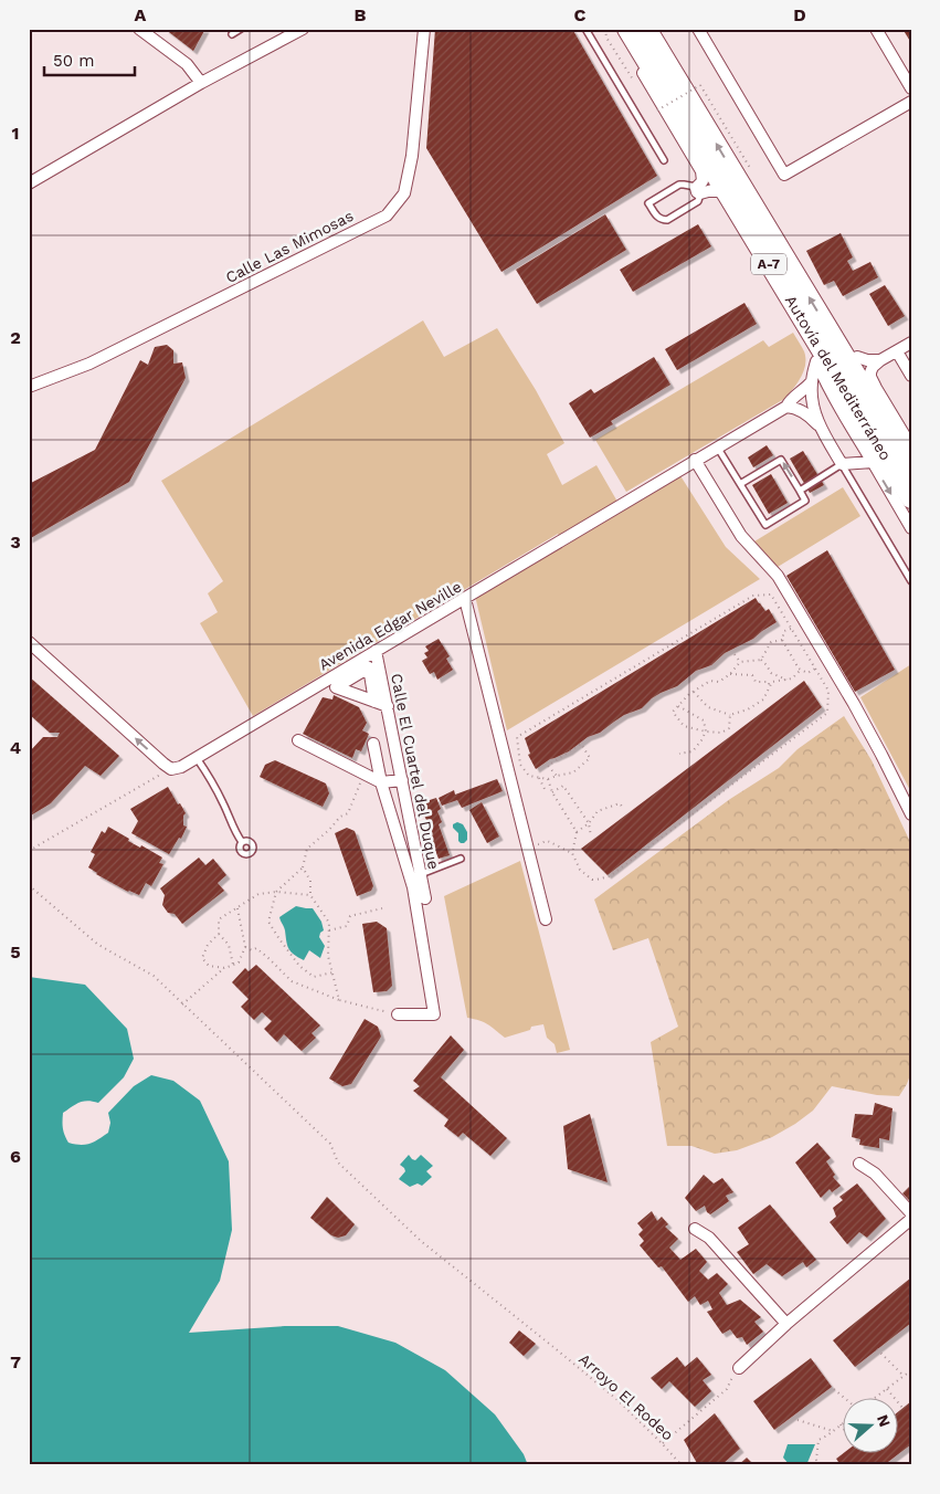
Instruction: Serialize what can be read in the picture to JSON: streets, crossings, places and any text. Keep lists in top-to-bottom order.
{
  "streets": {
    "highway": ["A-7", "Autovía del Mediterráneo"],
    "street": ["Calle Las Mimosas", "Avenida Edgar Neville", "Calle El Cuartel del Duque"],
    "path": ["Arroyo El Rodeo"]
  },
  "crossings": [
    ["Avenida Edgar Neville", "Calle El Cuartel del Duque"]
  ],
  "scale_bar": "50 m",
  "north": "right",
  "grid": {
    "columns": [
      "A",
      "B",
      "C",
      "D"
    ],
    "rows": [
      "1",
      "2",
      "3",
      "4",
      "5",
      "6",
      "7"
    ]
  }
}
